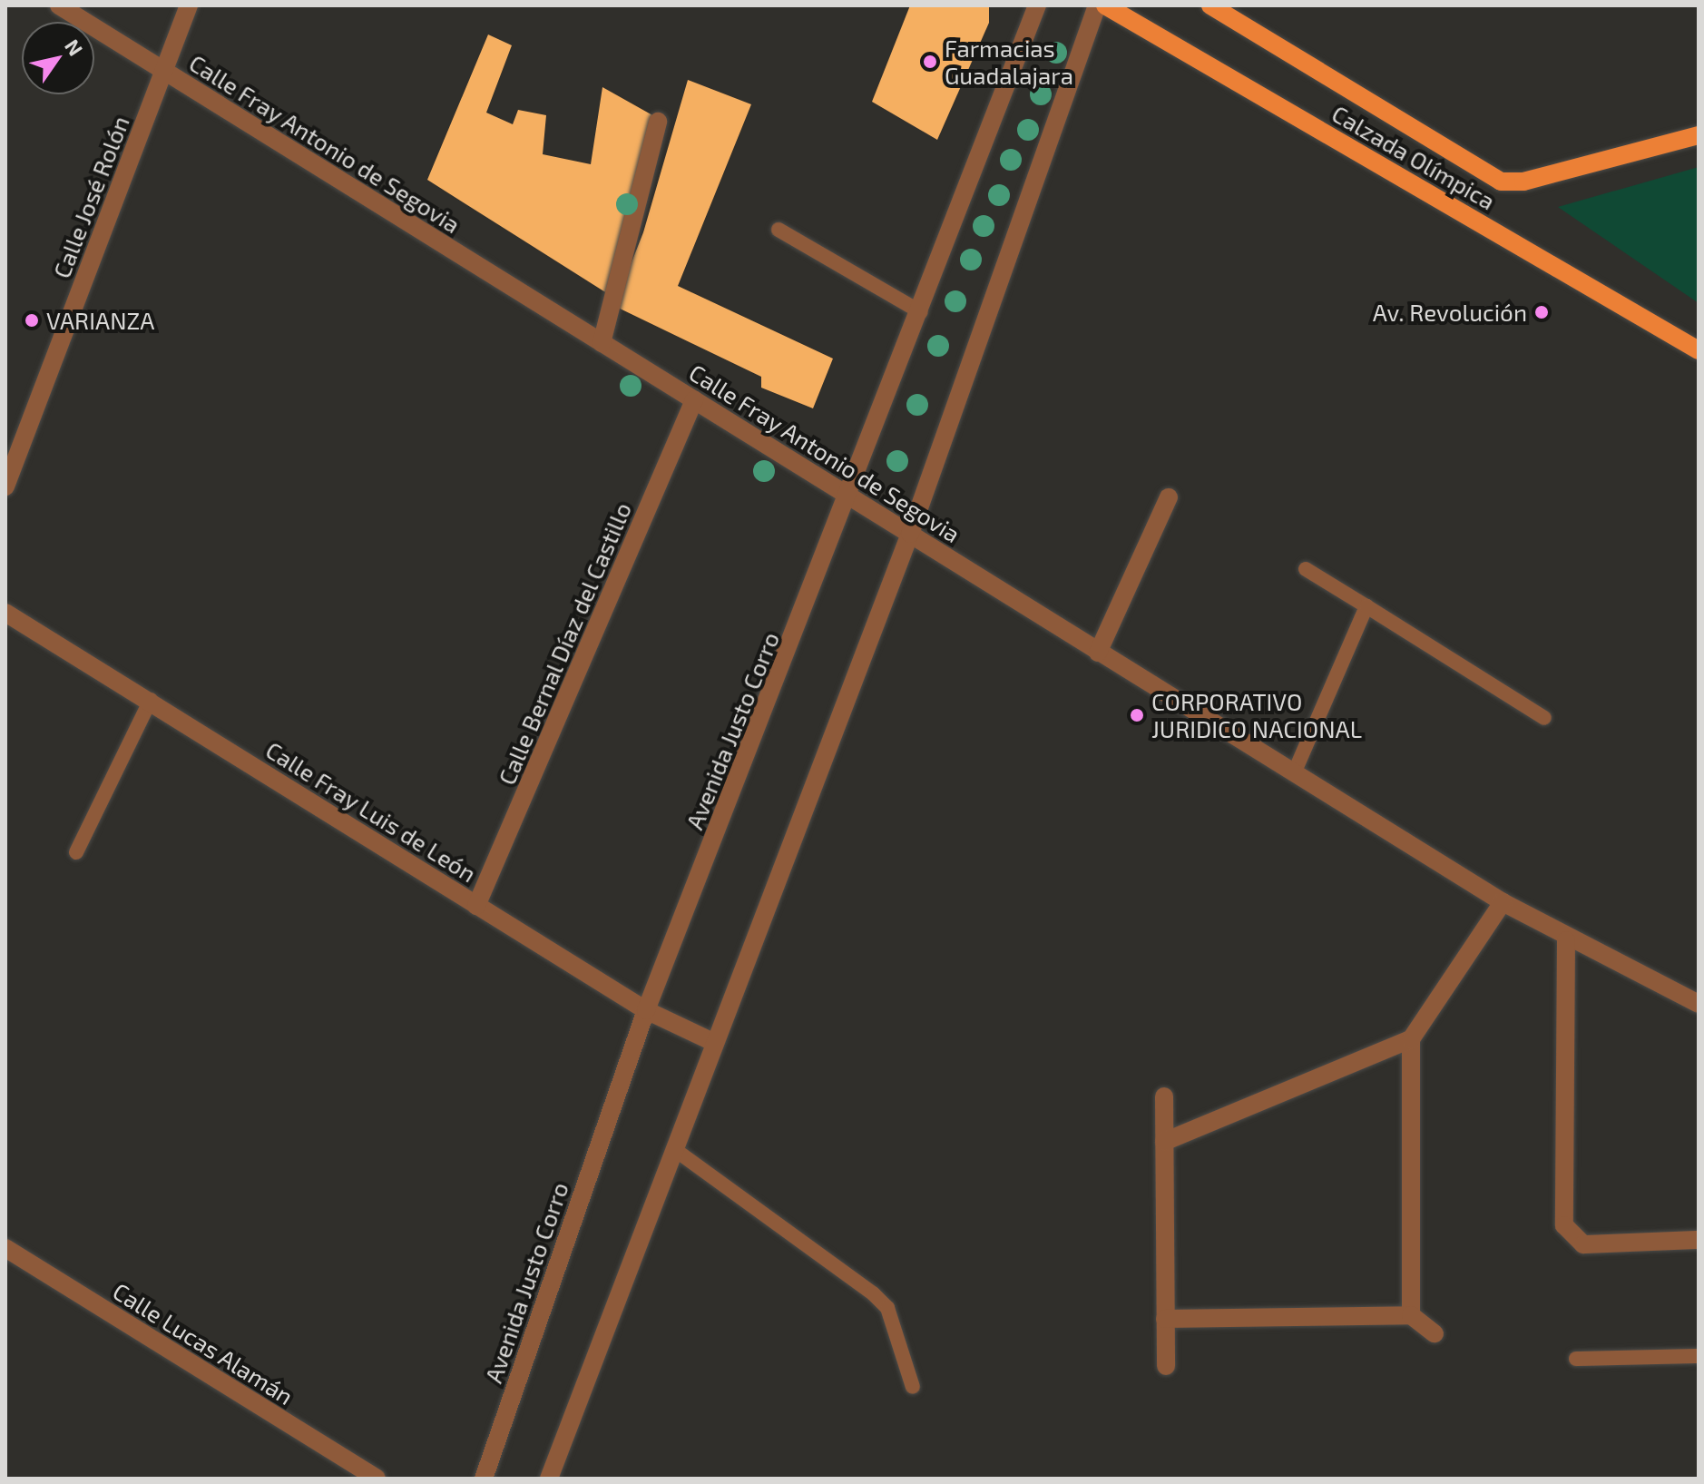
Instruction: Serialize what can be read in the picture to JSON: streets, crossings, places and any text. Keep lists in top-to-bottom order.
{
  "streets": {
    "main road": ["Calzada Olímpica"],
    "street": [
      "Calle Fray Antonio de Segovia",
      "Calle José Rolón",
      "Calle Bernal Díaz del Castillo",
      "Avenida Justo Corro",
      "Calle Fray Luis de León",
      "Calle Lucas Alamán"
    ]
  },
  "crossings": [
    ["Calle Fray Antonio de Segovia", "Calle José Rolón"],
    ["Calle Fray Antonio de Segovia", "Calle Bernal Díaz del Castillo"],
    ["Calle Fray Antonio de Segovia", "Avenida Justo Corro"],
    ["Calle Bernal Díaz del Castillo", "Calle Fray Luis de León"],
    ["Avenida Justo Corro", "Calle Fray Luis de León"]
  ],
  "places": [
    "Farmacias Guadalajara",
    "Av. Revolución",
    "VARIANZA",
    "CORPORATIVO JURIDICO NACIONAL"
  ],
  "north": "top right"
}
